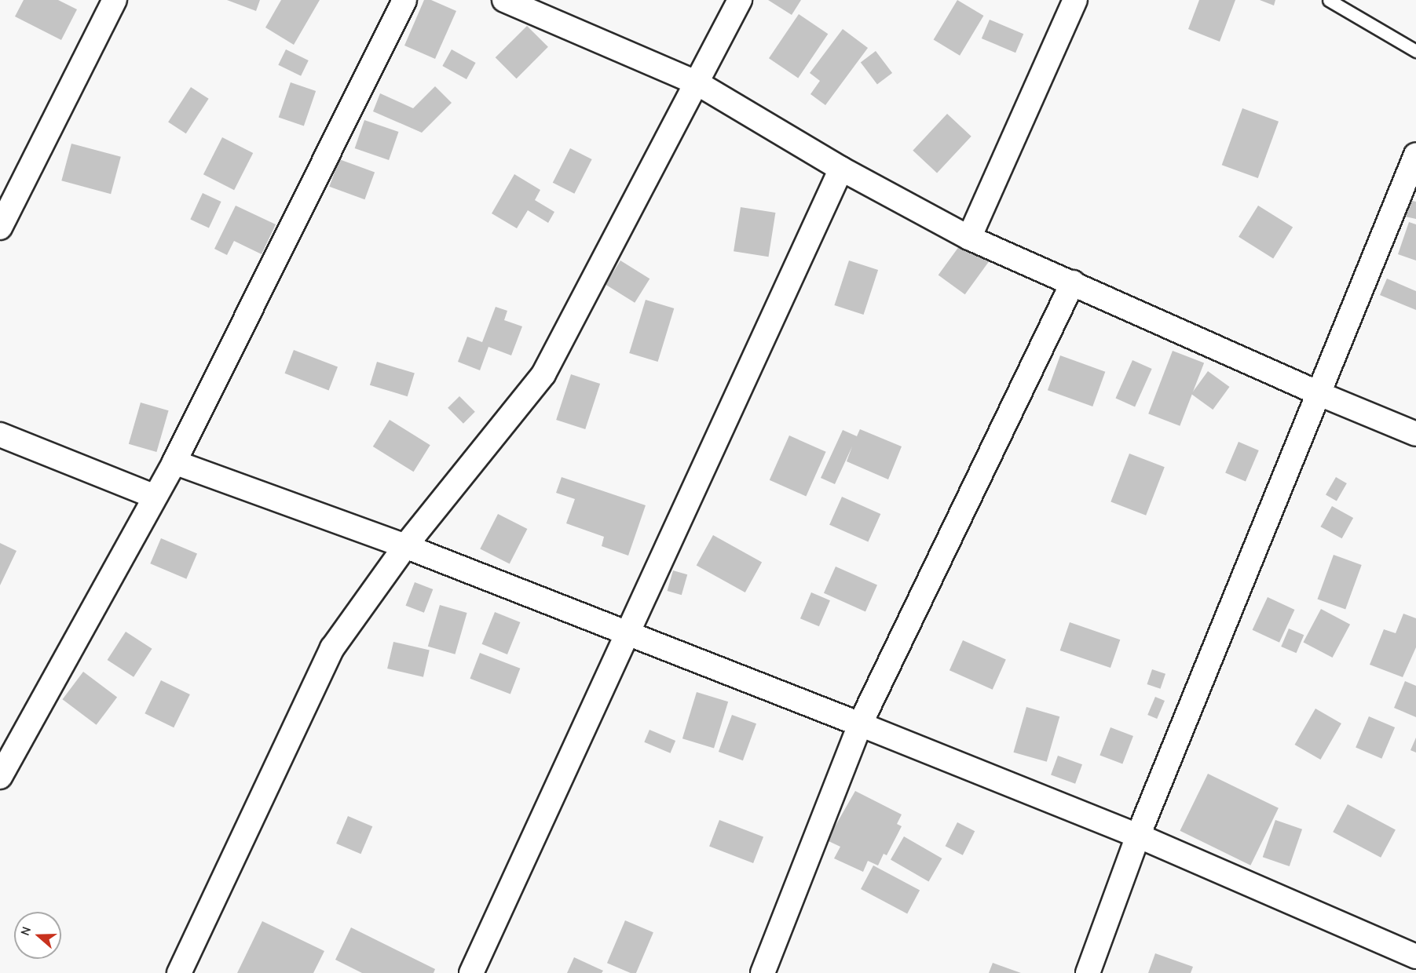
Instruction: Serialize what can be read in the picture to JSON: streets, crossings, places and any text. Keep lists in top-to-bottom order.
{
  "north": "left"
}
